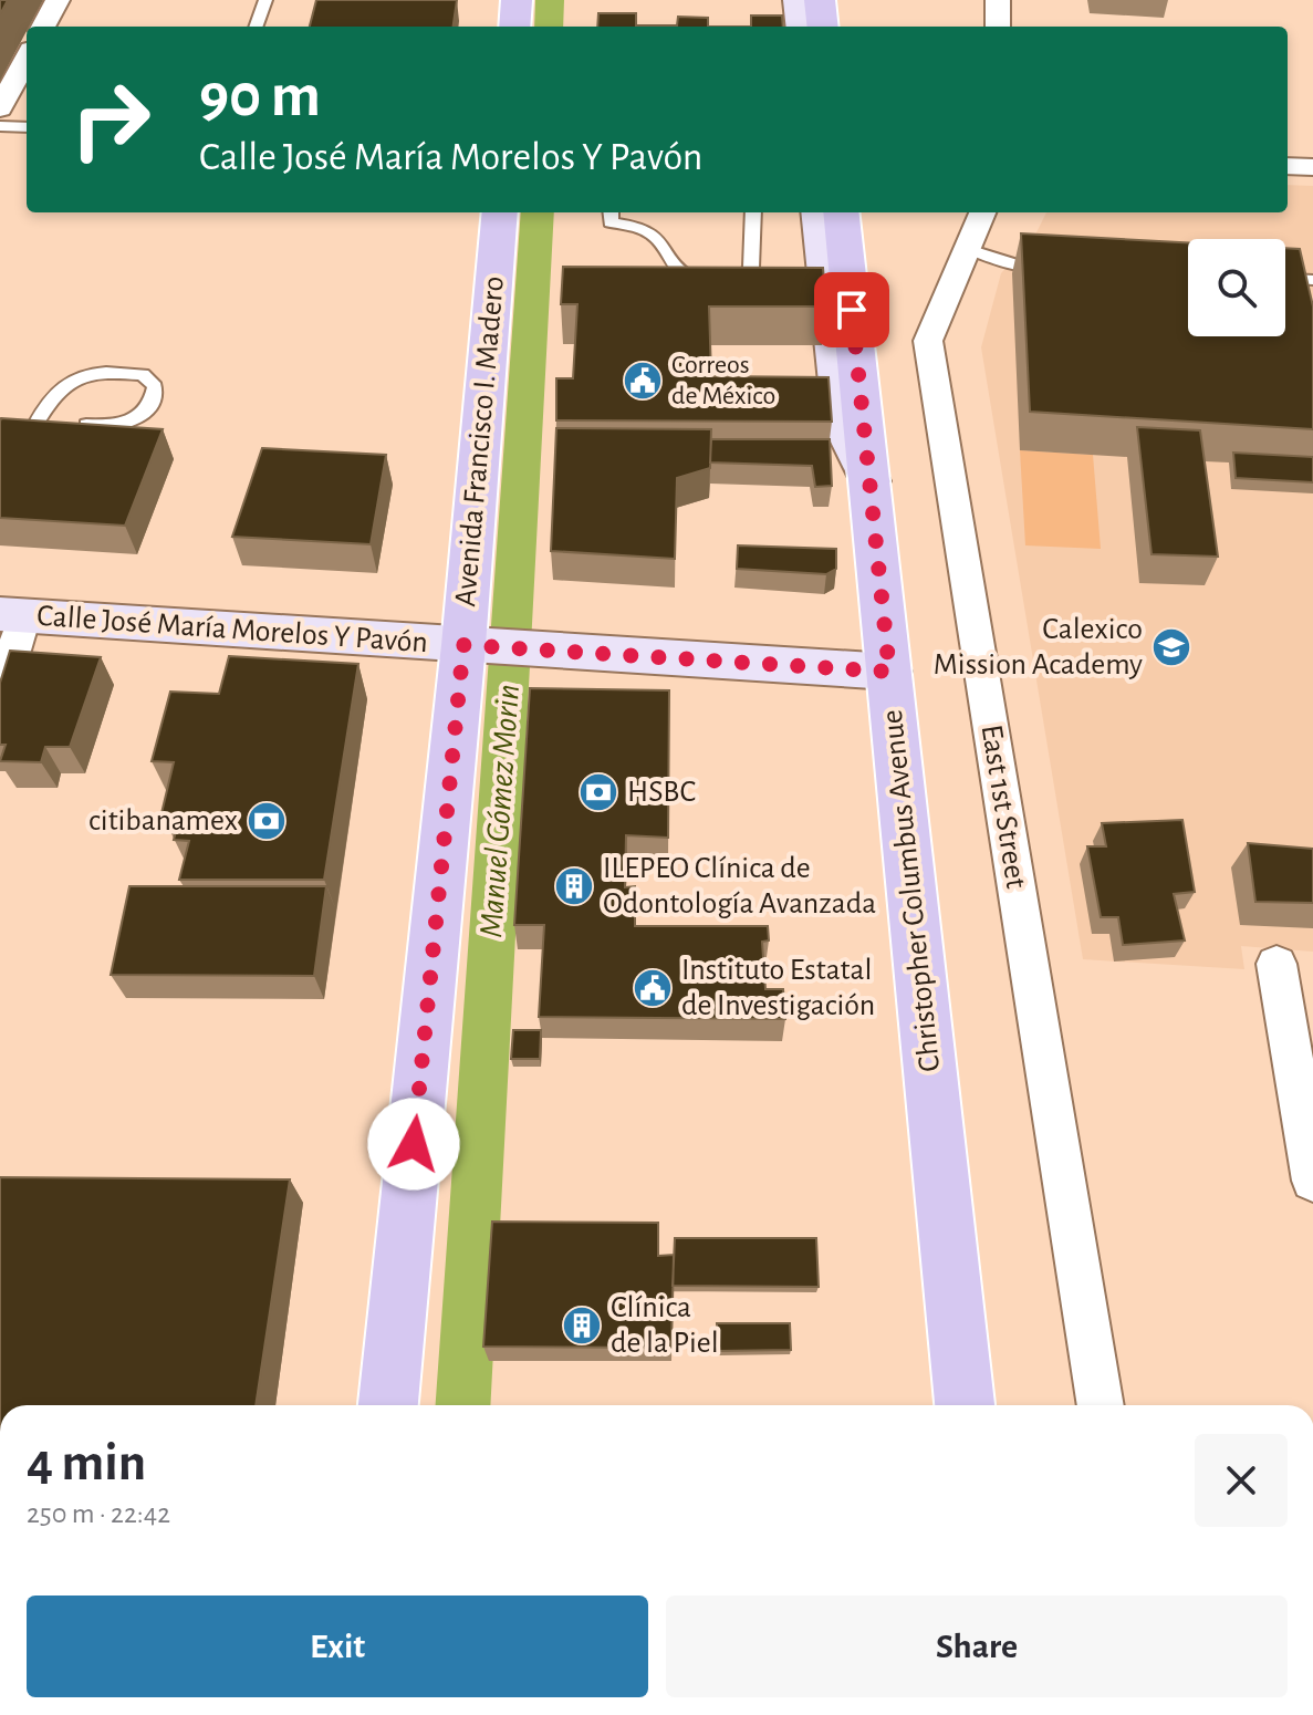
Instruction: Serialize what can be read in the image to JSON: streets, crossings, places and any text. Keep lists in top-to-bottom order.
{
  "streets": {
    "main road": ["Avenida Francisco I. Madero", "Calle José María Morelos Y Pavón", "Christopher Columbus Avenue"],
    "street": ["East 1st Street"]
  },
  "crossings": [
    ["Avenida Francisco I. Madero", "Calle José María Morelos Y Pavón"],
    ["Calle José María Morelos Y Pavón", "Christopher Columbus Avenue"]
  ],
  "water": ["Manuel Gómez Morin"],
  "places": {
    "public building": ["Correos de México", "Instituto Estatal de Investigación"],
    "school or university": ["Calexico Mission Academy"],
    "bank": ["HSBC", "citibanamex"],
    "building": ["ILEPEO Clínica de Odontología Avanzada", "Clínica de la Piel"]
  },
  "page": {
    "turn": ["90 m", "Calle José María Morelos Y Pavón"],
    "heading": ["4 min", "250 m · 22:42"],
    "buttons": ["Exit", "Share"]
  }
}
